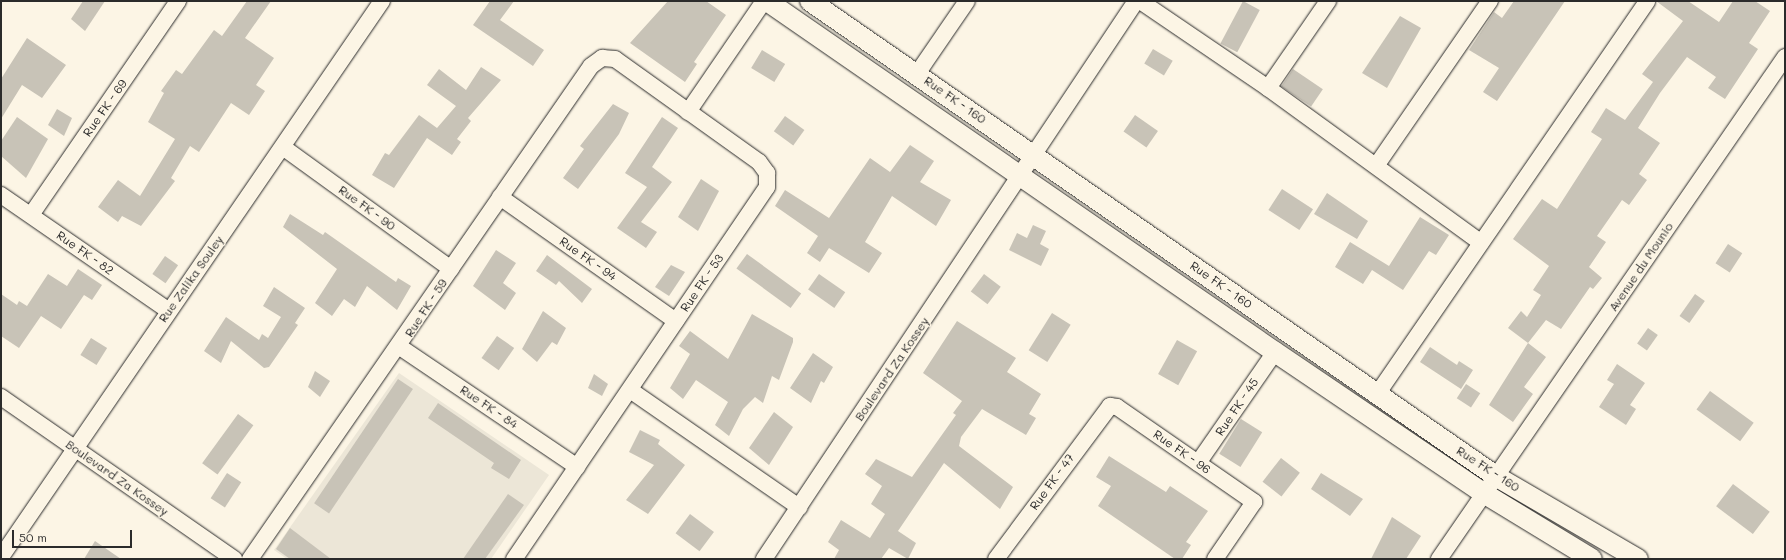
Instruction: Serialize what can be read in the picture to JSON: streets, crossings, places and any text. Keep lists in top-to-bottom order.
{
  "streets": {
    "main road": ["Rue FK - 160"],
    "street": [
      "Rue FK - 69",
      "Rue FK - 90",
      "Rue FK - 82",
      "Rue FK - 94",
      "Avenue du Mounio",
      "Rue Zalika Souley",
      "Rue FK - 53",
      "Rue FK - 59",
      "Boulevard Za Kossey",
      "Rue FK - 84",
      "Rue FK - 45",
      "Rue FK - 96",
      "Rue FK - 47"
    ]
  },
  "crossings": [
    ["Rue FK - 160", "Avenue du Mounio"],
    ["Rue FK - 160", "Boulevard Za Kossey"],
    ["Rue FK - 160", "Rue FK - 45"],
    ["Rue FK - 69", "Rue FK - 82"],
    ["Rue FK - 90", "Rue Zalika Souley"],
    ["Rue FK - 90", "Rue FK - 59"],
    ["Rue FK - 82", "Rue Zalika Souley"],
    ["Rue FK - 94", "Rue FK - 53"],
    ["Rue FK - 94", "Rue FK - 59"],
    ["Rue Zalika Souley", "Boulevard Za Kossey"],
    ["Rue FK - 53", "Rue FK - 59"],
    ["Rue FK - 53", "Rue FK - 84"],
    ["Rue FK - 59", "Rue FK - 84"],
    ["Rue FK - 45", "Rue FK - 96"],
    ["Rue FK - 96", "Rue FK - 47"]
  ],
  "scale_bar": "50 m"
}
